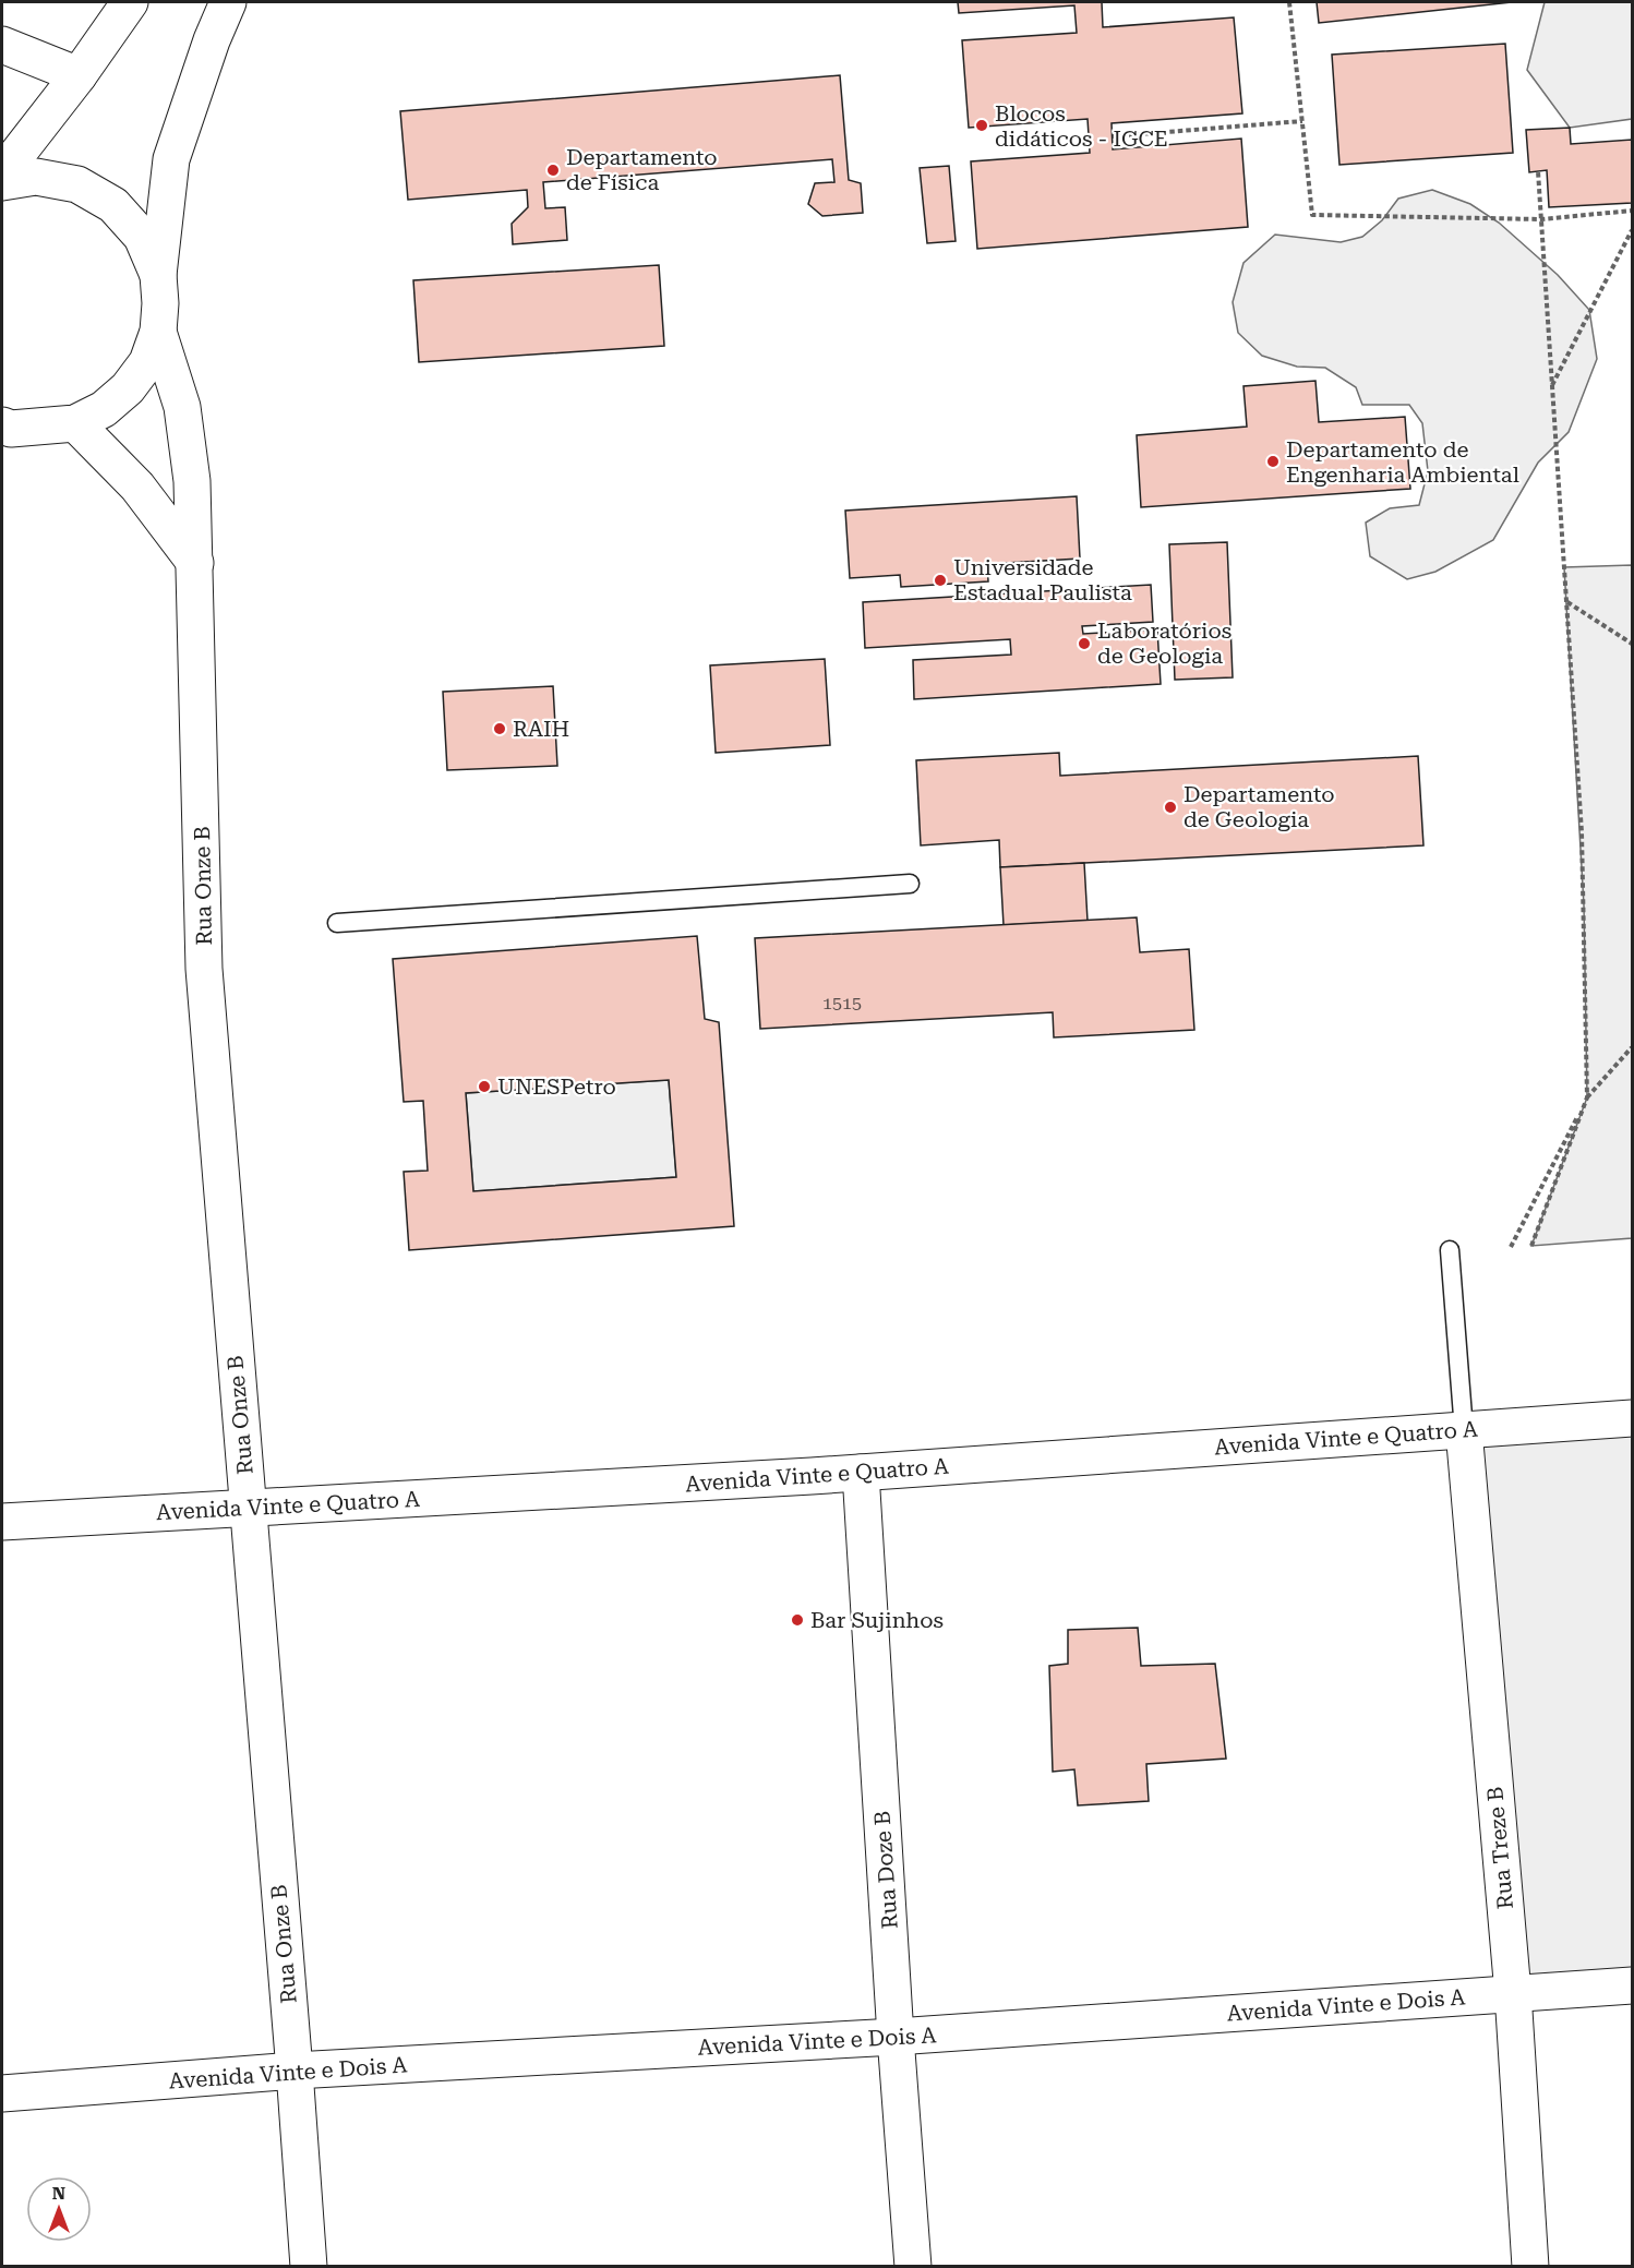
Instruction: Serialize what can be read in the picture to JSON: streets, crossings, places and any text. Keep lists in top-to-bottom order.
{
  "streets": {
    "street": [
      "Rua Onze B",
      "Avenida Vinte e Quatro A",
      "Rua Treze B",
      "Rua Doze B",
      "Avenida Vinte e Dois A"
    ]
  },
  "crossings": [
    ["Rua Onze B", "Avenida Vinte e Quatro A"],
    ["Rua Onze B", "Avenida Vinte e Dois A"],
    ["Avenida Vinte e Quatro A", "Rua Treze B"],
    ["Avenida Vinte e Quatro A", "Rua Doze B"],
    ["Rua Treze B", "Avenida Vinte e Dois A"],
    ["Rua Doze B", "Avenida Vinte e Dois A"]
  ],
  "places": [
    "Blocos didáticos - IGCE",
    "Departamento de Física",
    "Departamento de Engenharia Ambiental",
    "Universidade Estadual Paulista",
    "Laboratórios de Geologia",
    "RAIH",
    "Departamento de Geologia",
    "UNESPetro",
    "Bar Sujinhos"
  ],
  "house_numbers": ["1515"],
  "north": "top"
}
